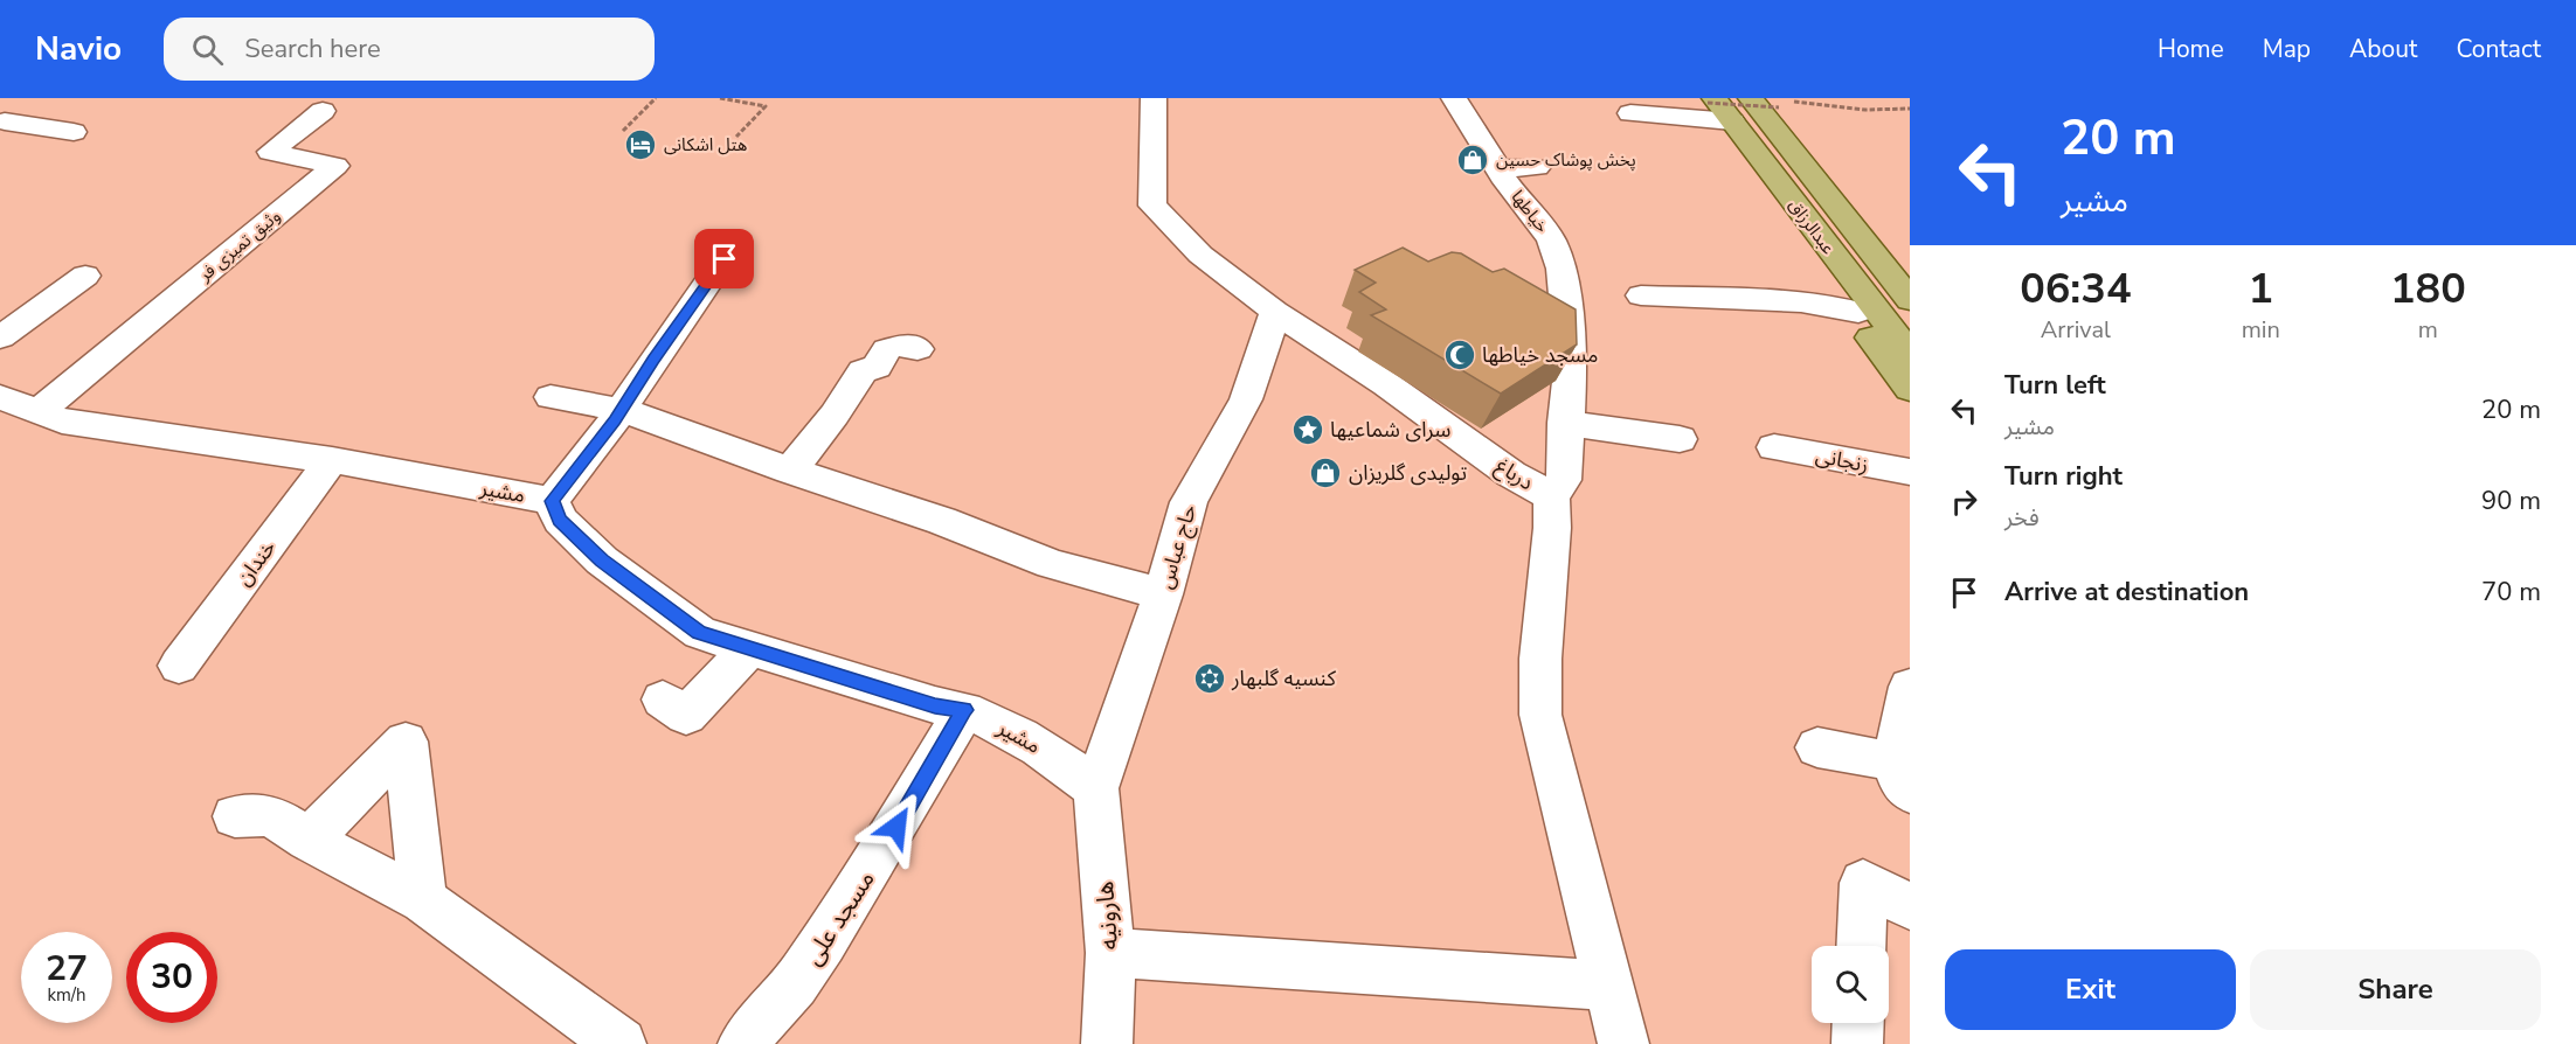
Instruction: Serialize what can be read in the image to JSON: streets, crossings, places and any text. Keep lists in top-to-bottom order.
{
  "streets": {
    "main road": ["عبدالرزاق"],
    "street": [
      "خیاطها",
      "وثیق تمیزی فر",
      "زنجانی",
      "درباغ",
      "مشیر",
      "حاج عباس",
      "خندان",
      "هارونیه",
      "مسجد علی"
    ]
  },
  "crossings": [
    ["خیاطها", "درباغ"],
    ["وثیق تمیزی فر", "مشیر"],
    ["درباغ", "حاج عباس"],
    ["مشیر", "حاج عباس"],
    ["مشیر", "خندان"],
    ["مشیر", "هارونیه"],
    ["مشیر", "مسجد علی"],
    ["حاج عباس", "هارونیه"]
  ],
  "places": {
    "hotel": ["هتل اشکانی"],
    "shop": ["پخش پوشاک حسین", "تولیدی گلریزان"],
    "mosque": ["مسجد خیاطها"],
    "place": ["سرای شماعیها"],
    "synagogue": ["کنسیه گلبهار"]
  },
  "page": {
    "header": "Navio",
    "search": "Search here",
    "nav": [
      "Home",
      "Map",
      "About",
      "Contact"
    ],
    "turn": ["20 m", "مشیر"],
    "eta": [
      "06:34",
      "Arrival",
      "1",
      "min",
      "180",
      "m"
    ],
    "list": [
      {
        "name": "Turn left",
        "note": "مشیر",
        "value": "20 m"
      },
      {
        "name": "Turn right",
        "note": "فخر",
        "value": "90 m"
      },
      {
        "name": "Arrive at destination",
        "value": "70 m"
      }
    ],
    "speed": "27 km/h",
    "limit": "30",
    "buttons": ["Exit", "Share"]
  }
}
